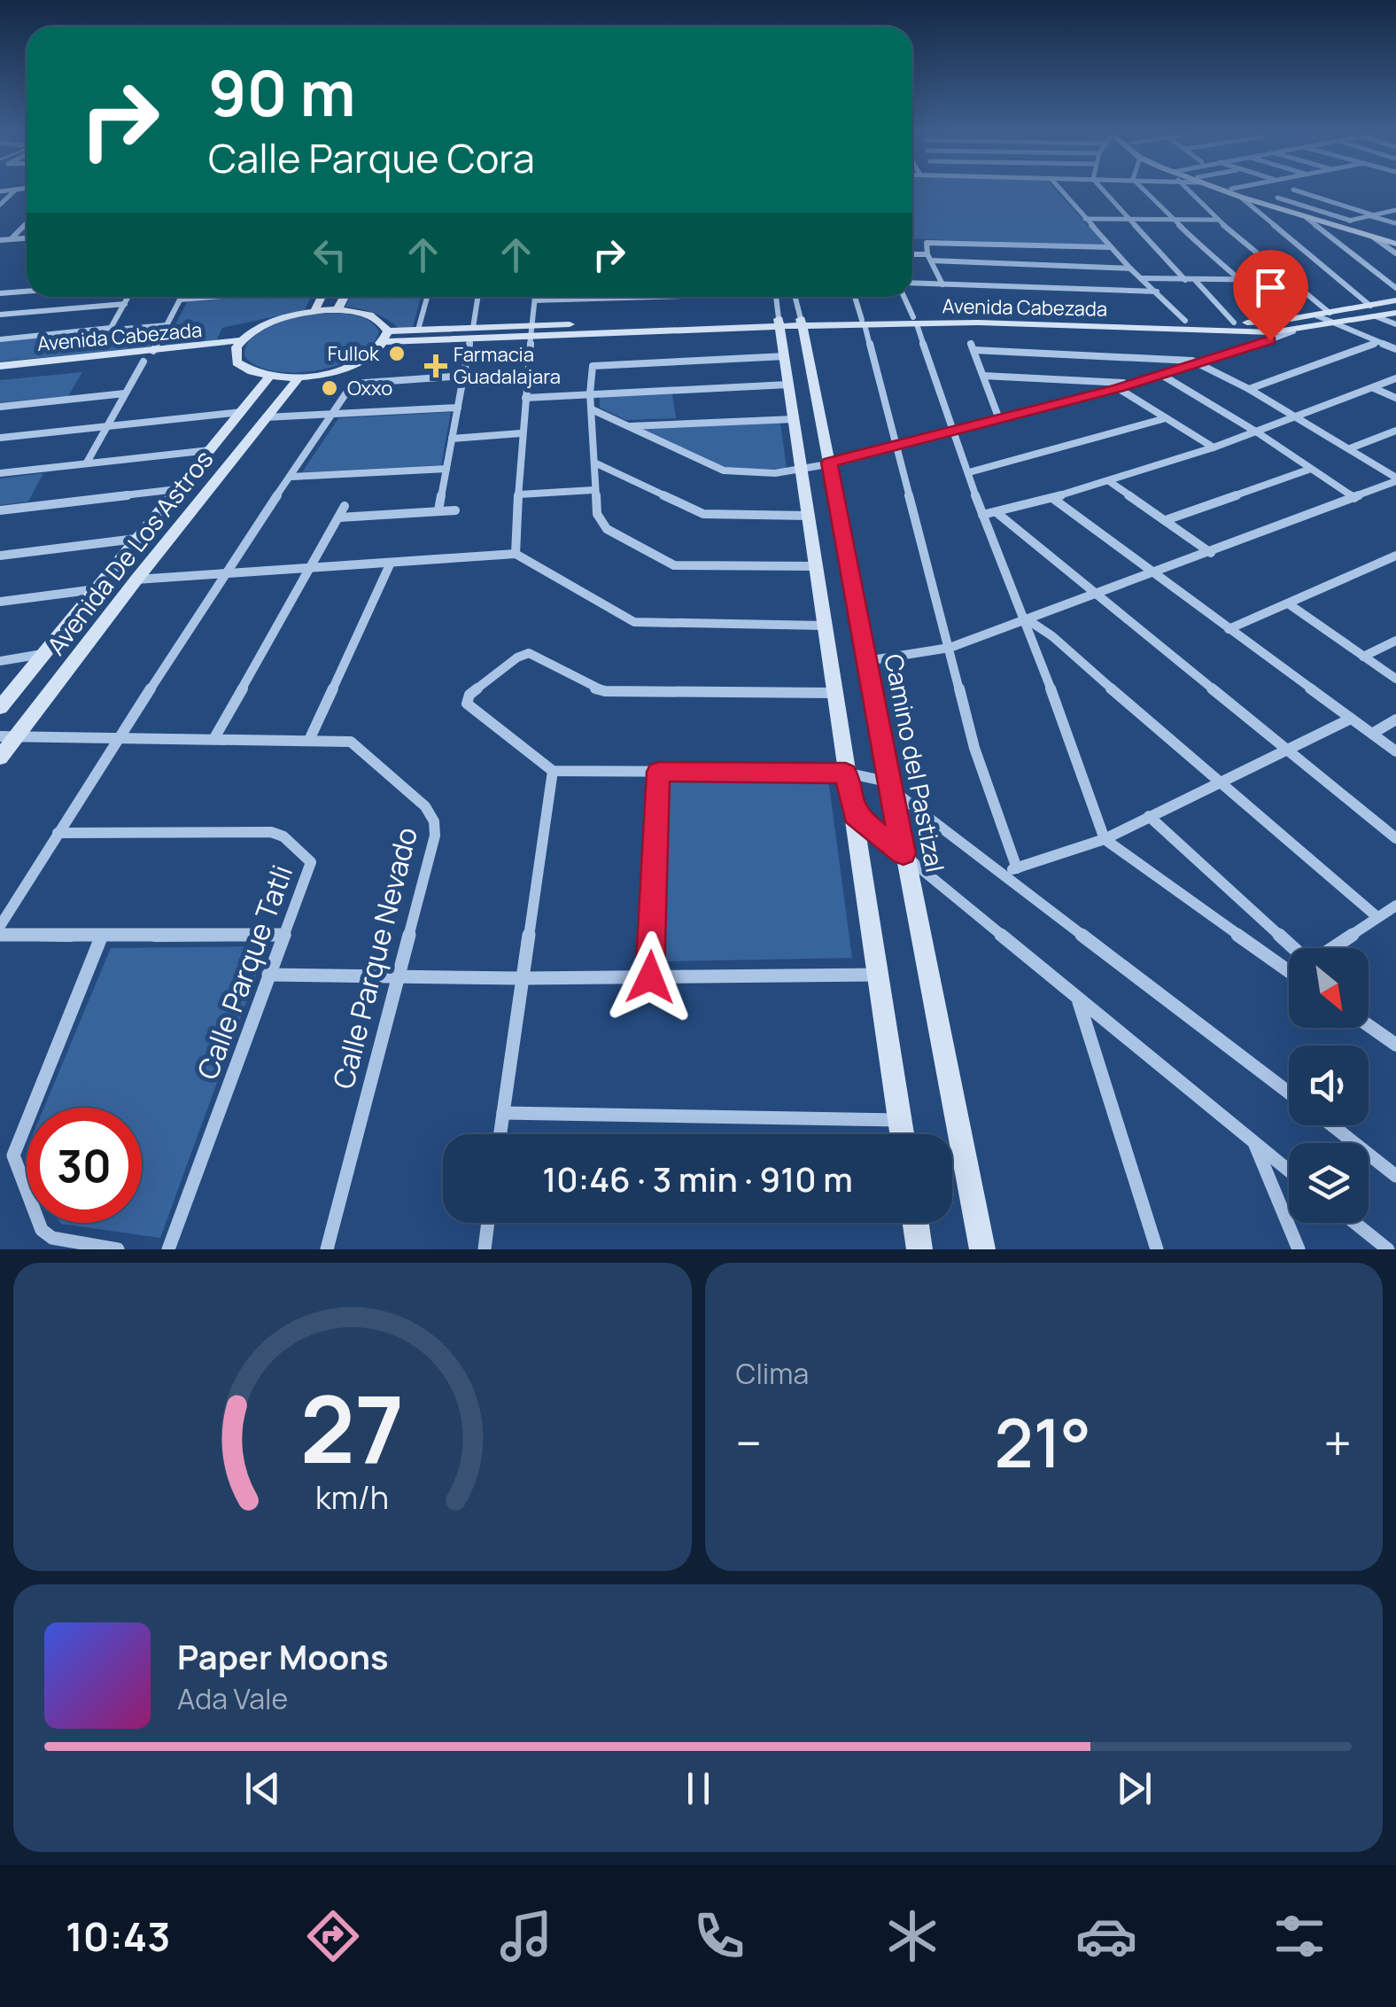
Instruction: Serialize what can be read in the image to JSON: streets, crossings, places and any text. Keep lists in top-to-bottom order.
{
  "streets": {
    "street": [
      "Avenida Cabezada",
      "Avenida De Los Astros",
      "Camino del Pastizal",
      "Calle Parque Nevado",
      "Calle Parque Tatli"
    ]
  },
  "crossings": [
    ["Avenida Cabezada", "Camino del Pastizal"],
    ["Avenida De Los Astros", "Calle Parque Nevado"]
  ],
  "places": {
    "other": ["Fullok", "Oxxo"],
    "health": ["Farmacia Guadalajara"]
  },
  "north": "bottom right",
  "page": {
    "turn": ["90 m", "Calle Parque Cora"],
    "limit": "30",
    "trip": "10:46 · 3 min · 910 m",
    "tile": "Clima",
    "heat": ["−", "21°", "+"],
    "song": ["Paper Moons", "Ada Vale"],
    "tabs": "10:43",
    "gauge": ["27", "km/h"]
  }
}
